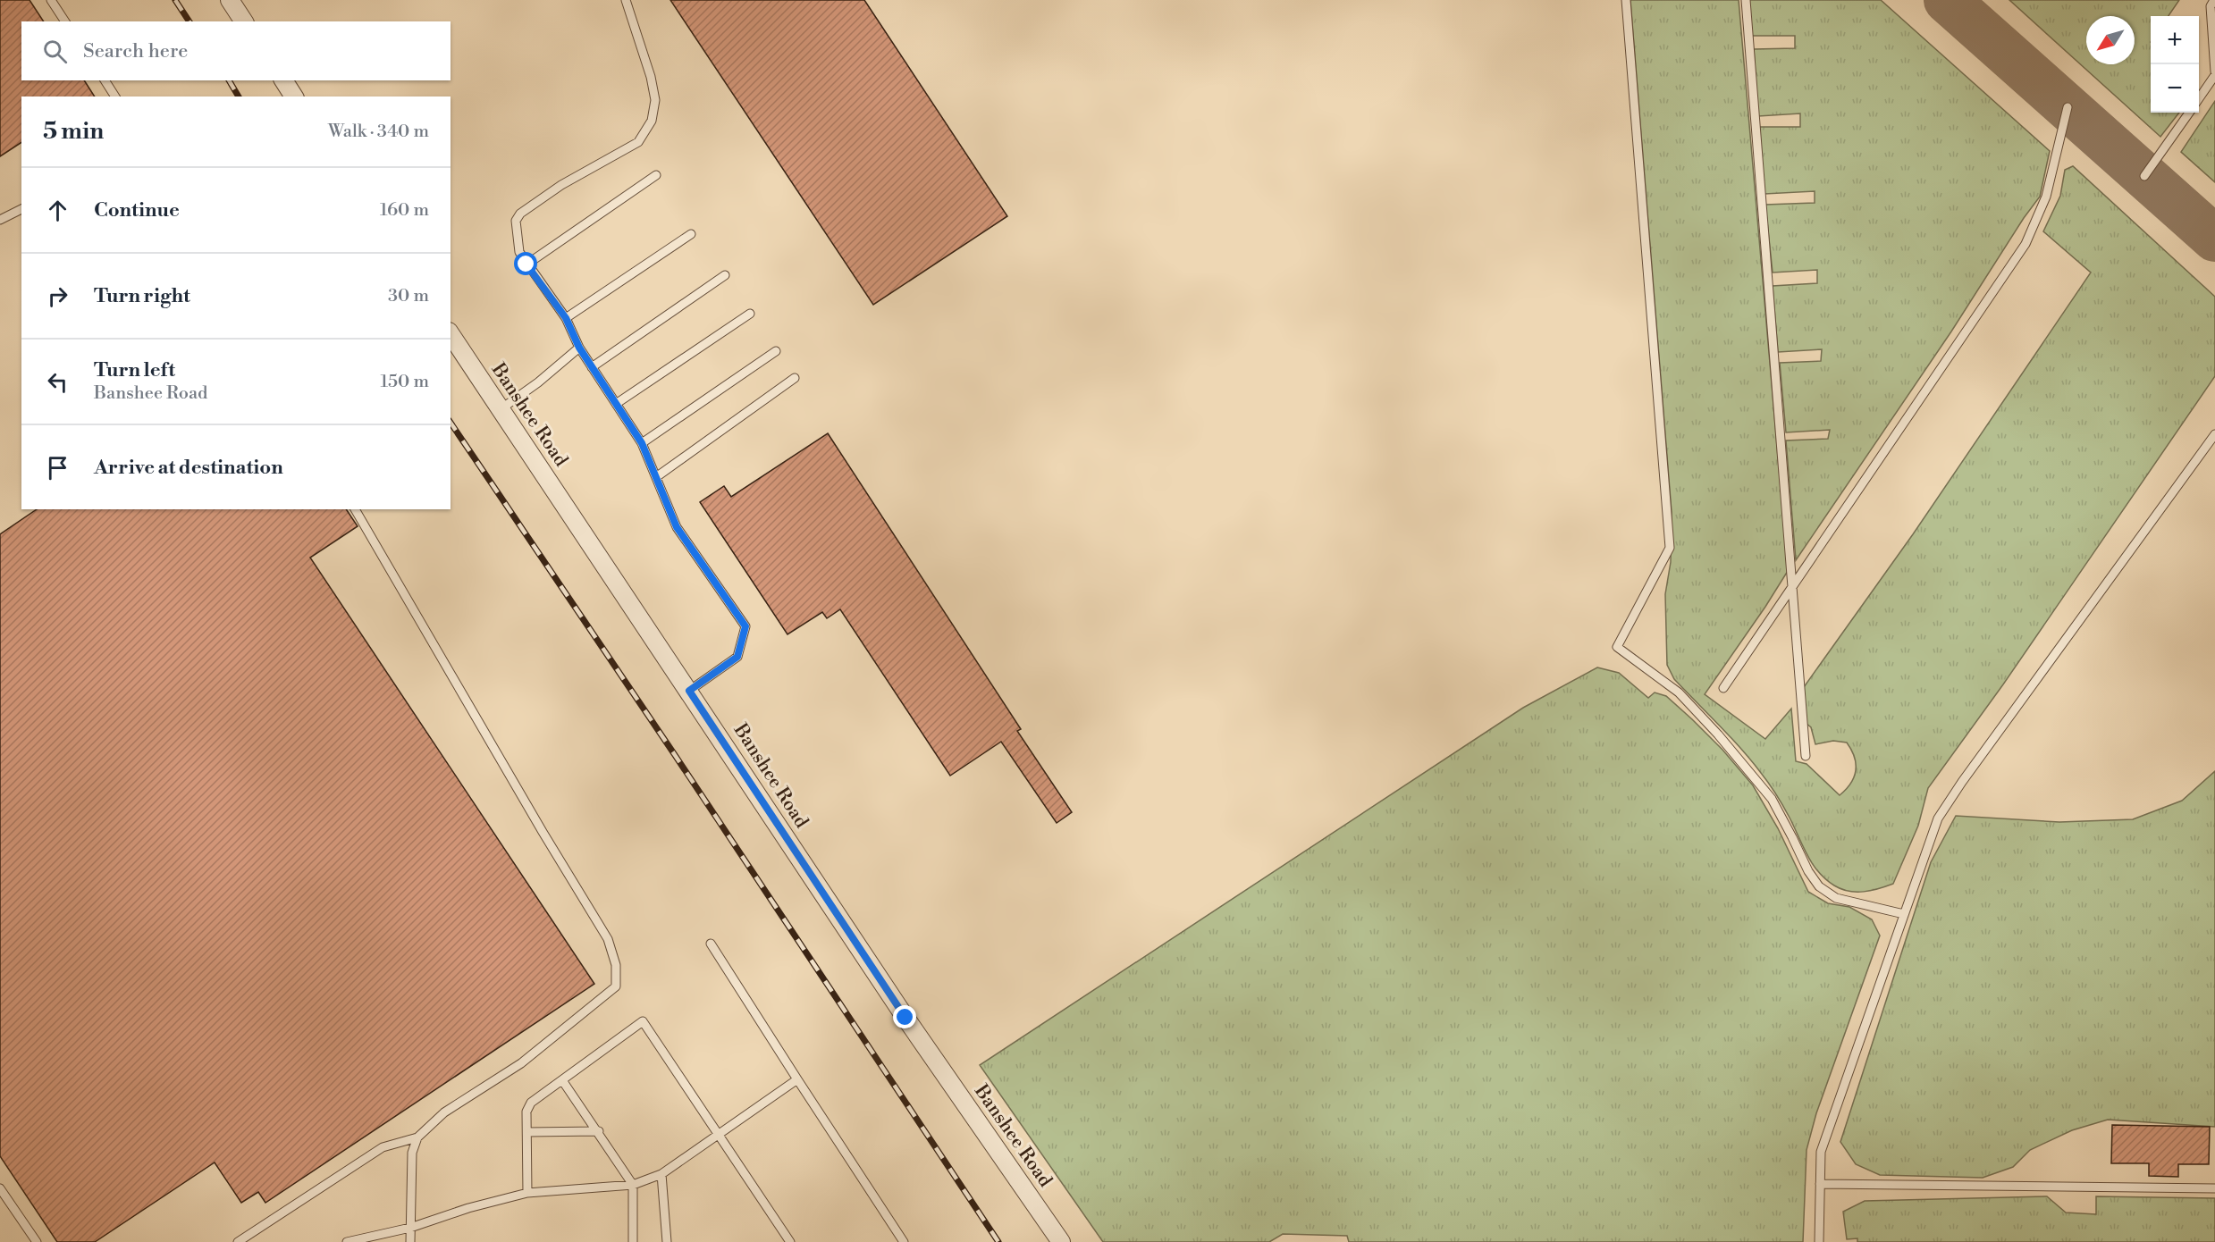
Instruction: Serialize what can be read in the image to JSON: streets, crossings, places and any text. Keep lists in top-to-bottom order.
{
  "streets": {
    "street": ["Banshee Road"]
  },
  "north": "bottom left",
  "page": {
    "map_buttons": ["+", "−"],
    "search": "Search here",
    "heading": ["5 min", "Walk · 340 m"],
    "list": [
      ["Continue", "160 m"],
      ["Turn right", "30 m"],
      ["Turn left", "Banshee Road", "150 m"],
      "Arrive at destination"
    ]
  }
}
